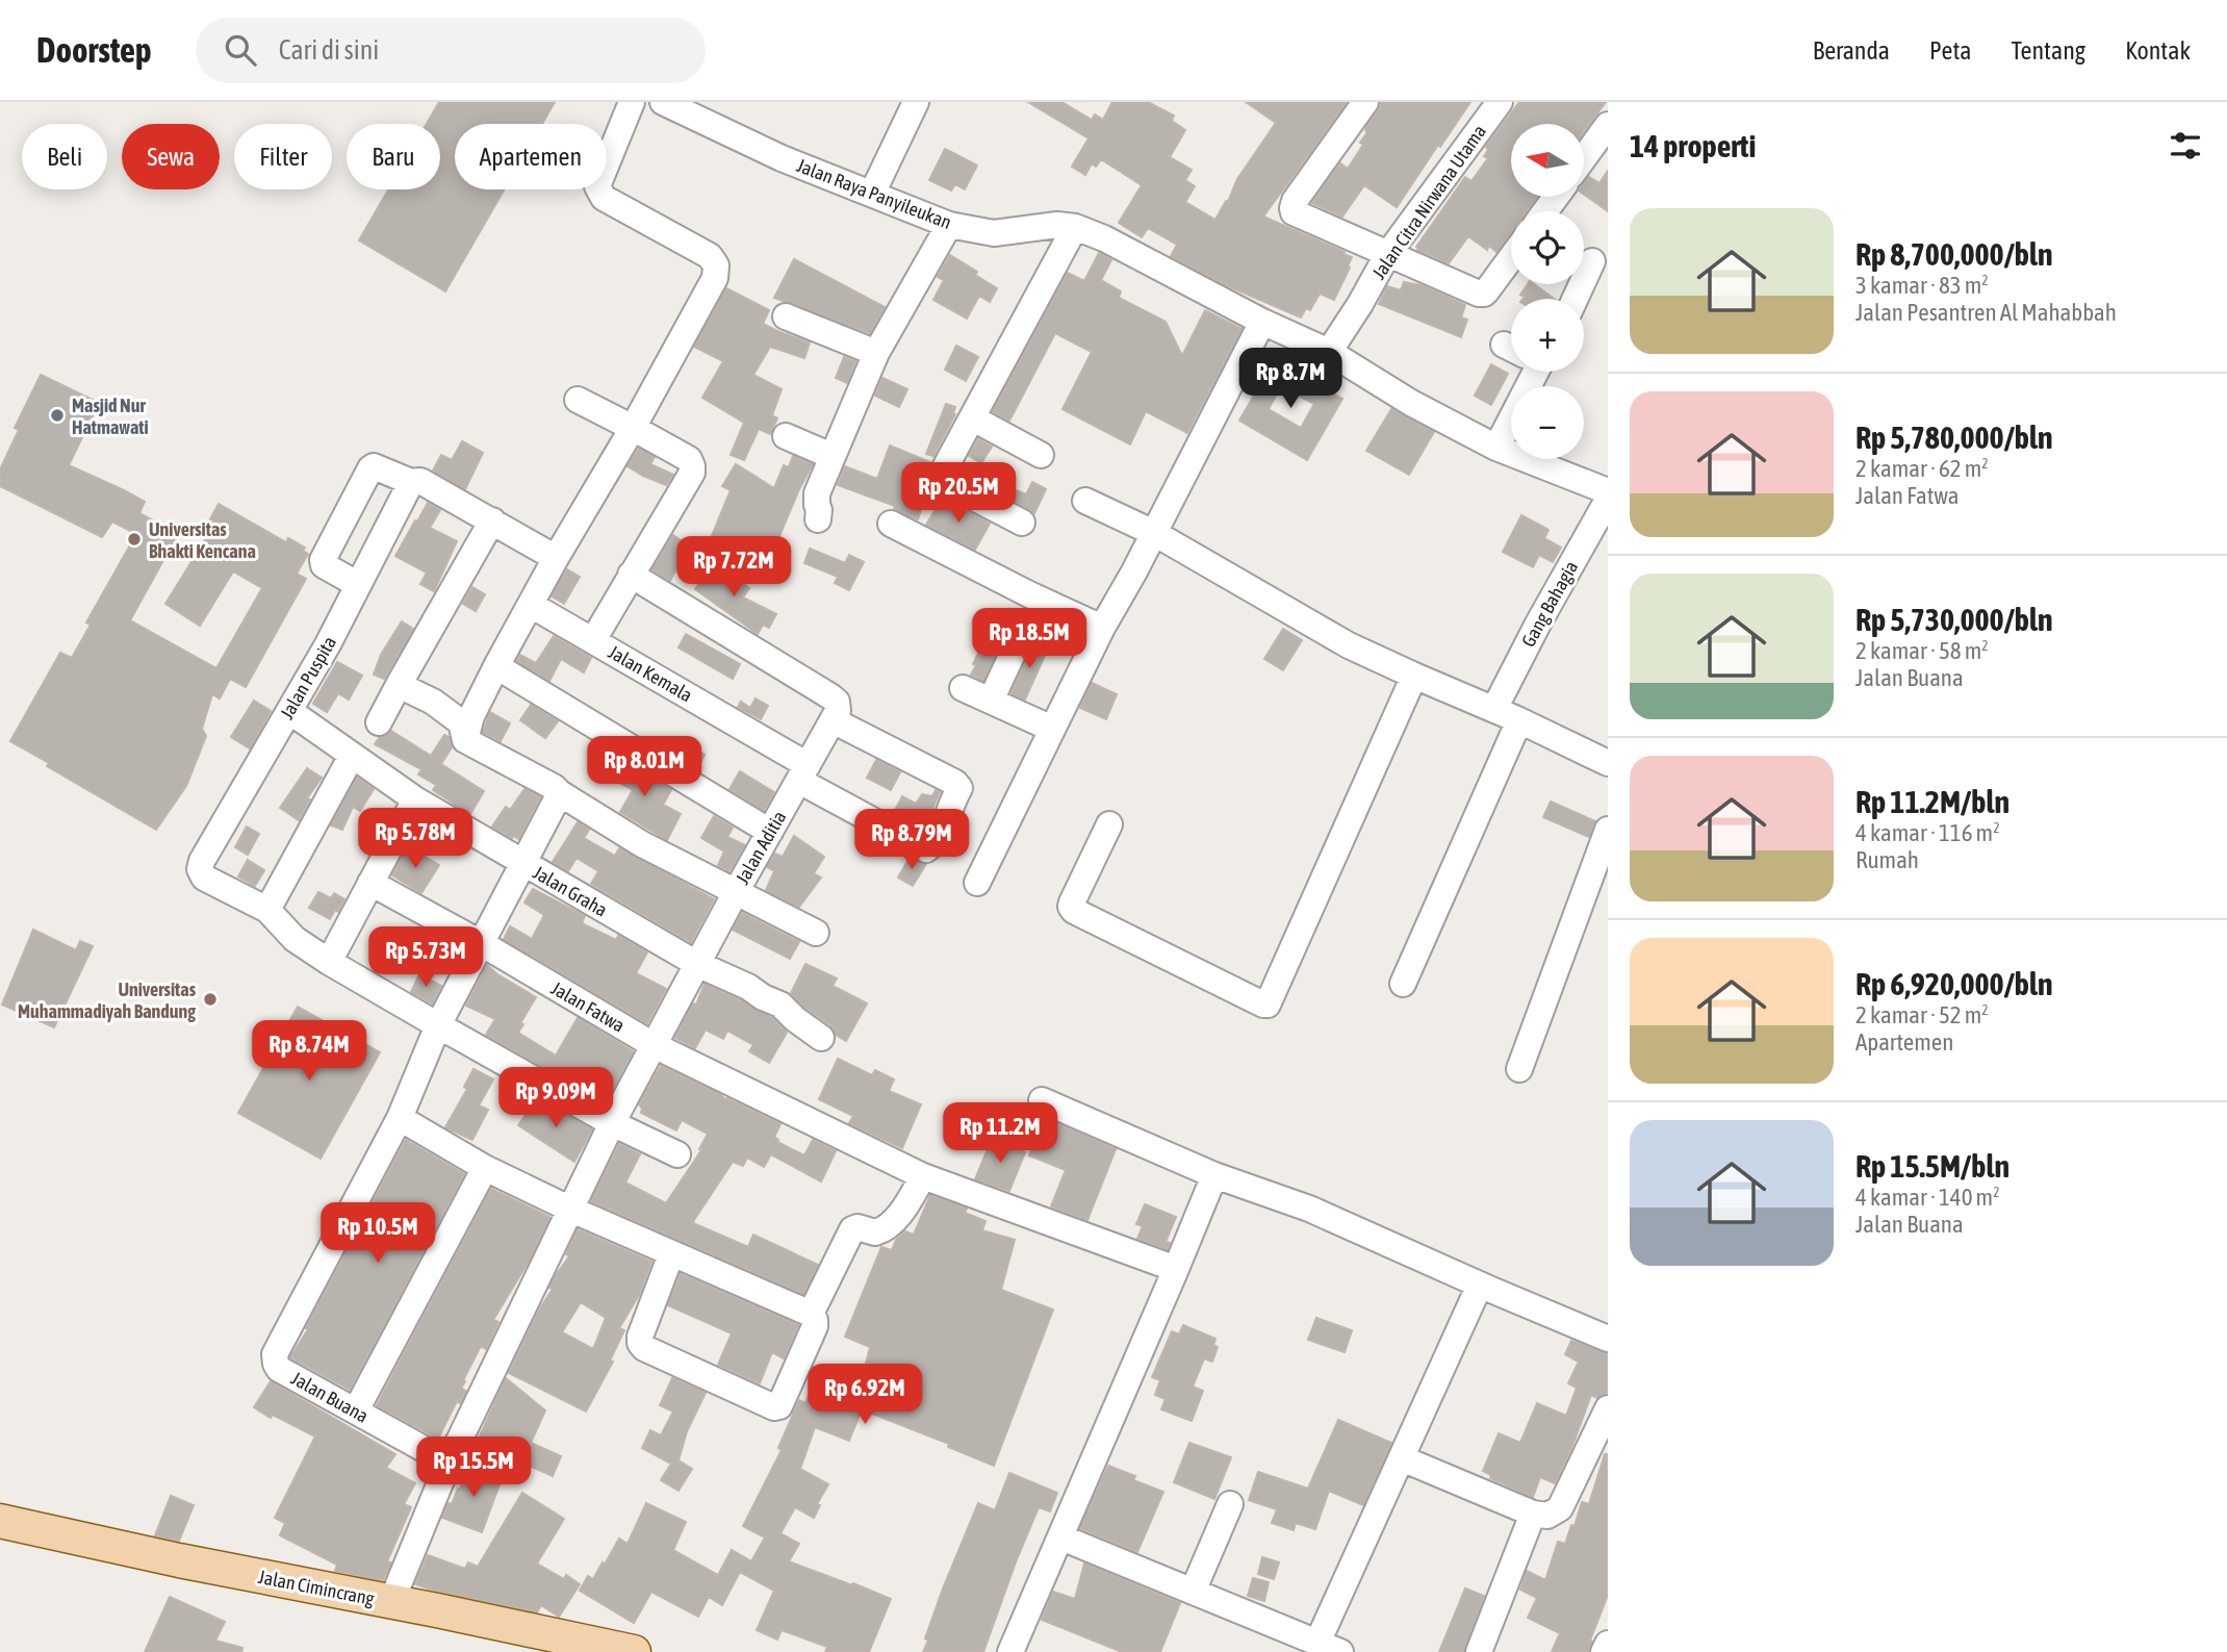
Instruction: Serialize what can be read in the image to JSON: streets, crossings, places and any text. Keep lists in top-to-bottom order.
{
  "streets": {
    "main road": ["Jalan Cimincrang"],
    "street": [
      "Jalan Raya Panyileukan",
      "Jalan Citra Nirwana Utama",
      "Gang Bahagia",
      "Jalan Kemala",
      "Jalan Puspita",
      "Jalan Aditia",
      "Jalan Graha",
      "Jalan Fatwa",
      "Jalan Buana"
    ]
  },
  "crossings": [
    ["Jalan Raya Panyileukan", "Jalan Citra Nirwana Utama"],
    ["Jalan Kemala", "Jalan Aditia"],
    ["Jalan Puspita", "Jalan Graha"],
    ["Jalan Aditia", "Jalan Graha"],
    ["Jalan Aditia", "Jalan Fatwa"],
    ["Jalan Aditia", "Jalan Buana"],
    ["Jalan Aditia", "Jalan Cimincrang"],
    ["Jalan Graha", "Jalan Buana"],
    ["Jalan Fatwa", "Jalan Buana"]
  ],
  "places": ["Masjid Nur Hatmawati", "Universitas Bhakti Kencana", "Universitas Muhammadiyah Bandung"],
  "north": "left",
  "page": {
    "header": "Doorstep",
    "search": "Cari di sini",
    "nav": [
      "Beranda",
      "Peta",
      "Tentang",
      "Kontak"
    ],
    "heading": "14 properti",
    "map_buttons": ["+", "−"],
    "chip": [
      "Beli",
      "Sewa",
      "Filter",
      "Baru",
      "Apartemen"
    ],
    "list": [
      {
        "name": "Rp 8,700,000/bln",
        "note": "3 kamar · 83 m² · Jalan Pesantren Al Mahabbah"
      },
      {
        "name": "Rp 5,780,000/bln",
        "note": "2 kamar · 62 m² · Jalan Fatwa"
      },
      {
        "name": "Rp 5,730,000/bln",
        "note": "2 kamar · 58 m² · Jalan Buana"
      },
      {
        "name": "Rp 11.2M/bln",
        "note": "4 kamar · 116 m² · Rumah"
      },
      {
        "name": "Rp 6,920,000/bln",
        "note": "2 kamar · 52 m² · Apartemen"
      },
      {
        "name": "Rp 15.5M/bln",
        "note": "4 kamar · 140 m² · Jalan Buana"
      }
    ],
    "price": [
      "Rp 8.7M",
      "Rp 20.5M",
      "Rp 7.72M",
      "Rp 18.5M",
      "Rp 8.01M",
      "Rp 5.78M",
      "Rp 8.79M",
      "Rp 5.73M",
      "Rp 8.74M",
      "Rp 9.09M",
      "Rp 11.2M",
      "Rp 10.5M",
      "Rp 6.92M",
      "Rp 15.5M"
    ]
  }
}
